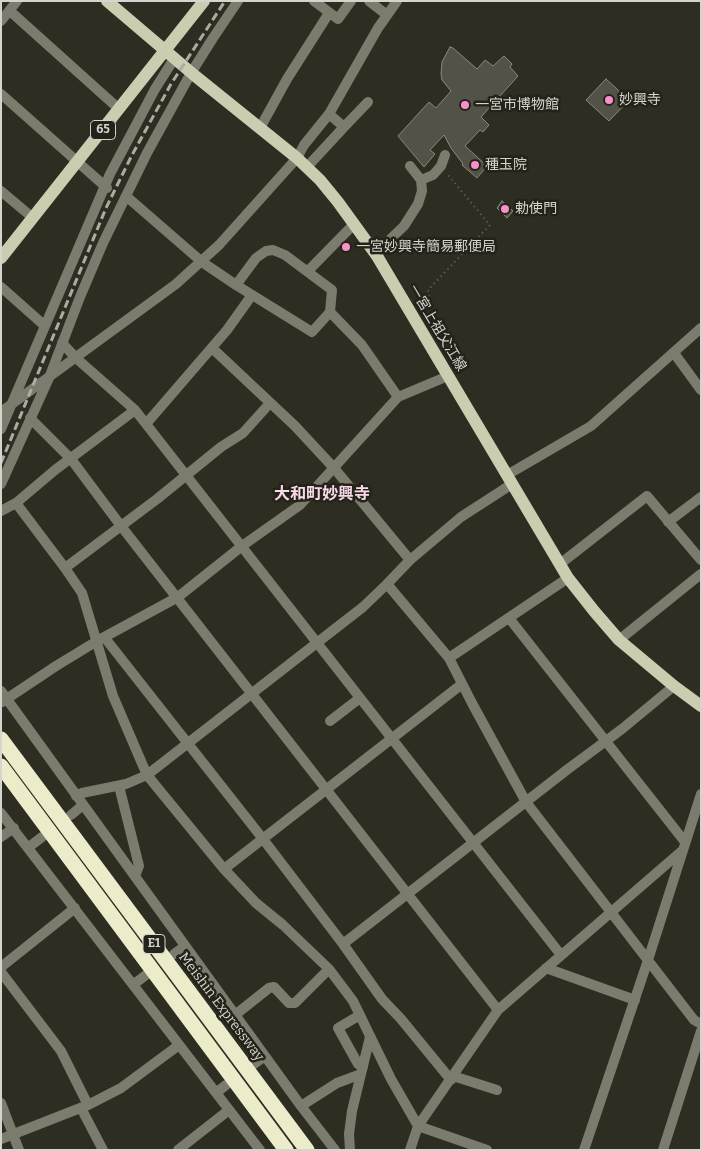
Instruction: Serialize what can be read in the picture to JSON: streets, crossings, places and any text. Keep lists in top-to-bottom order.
{
  "streets": {
    "highway": ["E1", "Meishin Expressway"],
    "main road": ["65", "一宮上祖父江線"]
  },
  "crossings": [
    ["65", "一宮上祖父江線"]
  ],
  "districts": ["大和町妙興寺"],
  "places": [
    "妙興寺",
    "一宮市博物館",
    "種玉院",
    "勅使門",
    "一宮妙興寺簡易郵便局"
  ]
}
